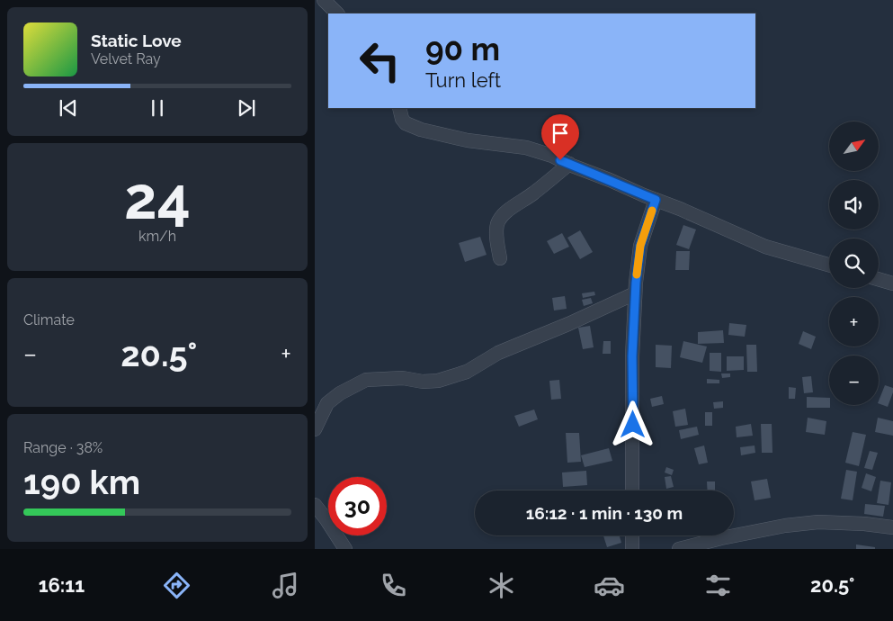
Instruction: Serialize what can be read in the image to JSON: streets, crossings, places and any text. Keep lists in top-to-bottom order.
{
  "north": "top right",
  "page": {
    "turn": ["90 m", "Turn left"],
    "song": ["Static Love", "Velvet Ray"],
    "map_buttons": ["+", "−"],
    "tile": [
      ["24", "km/h"],
      "Climate",
      ["Range · 38%", "190 km"]
    ],
    "heat": ["−", "20.5°", "+"],
    "limit": "30",
    "trip": "16:12 · 1 min · 130 m",
    "tabs": ["16:11", "20.5°"]
  }
}
